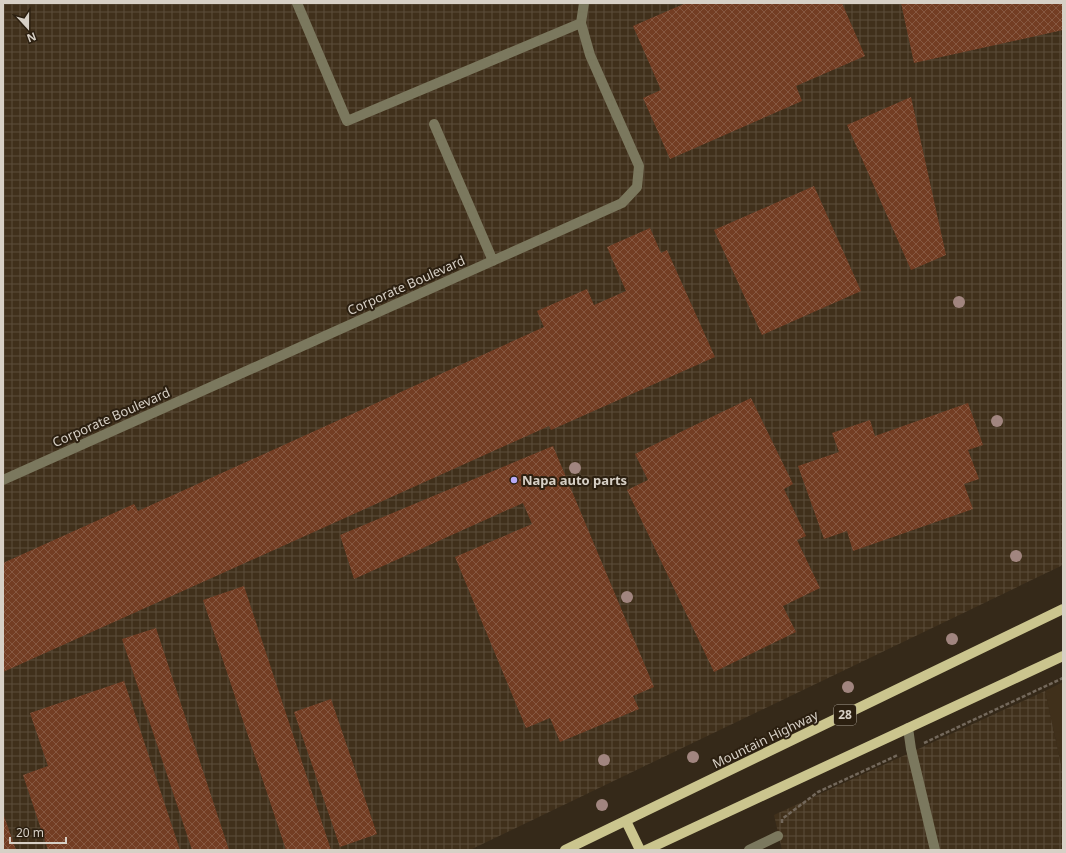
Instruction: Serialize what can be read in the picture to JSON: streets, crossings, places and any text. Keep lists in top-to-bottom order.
{
  "streets": {
    "main road": ["28", "Mountain Highway"],
    "street": ["Corporate Boulevard"]
  },
  "places": ["Napa auto parts"],
  "scale_bar": "20 m",
  "north": "bottom"
}
